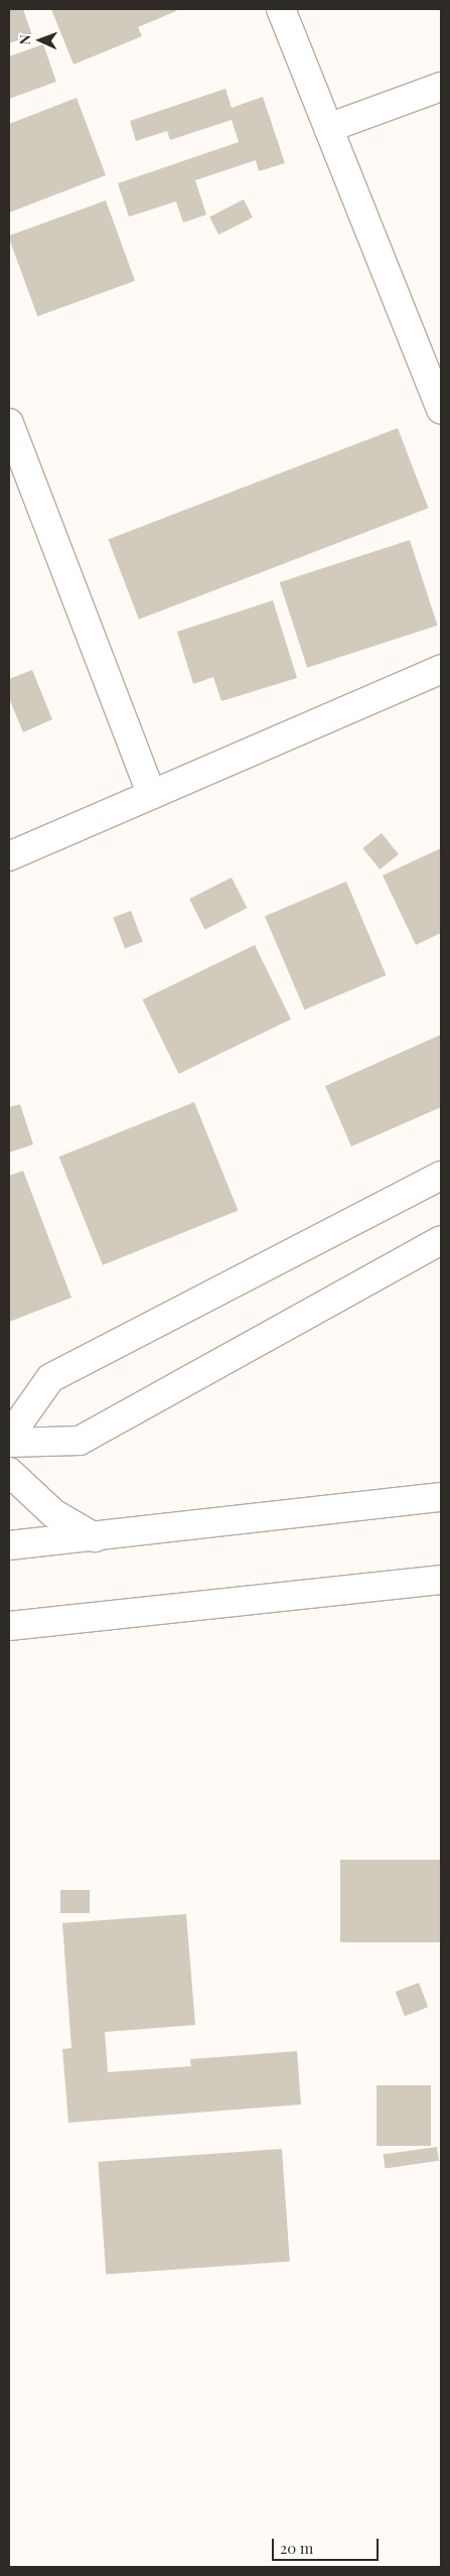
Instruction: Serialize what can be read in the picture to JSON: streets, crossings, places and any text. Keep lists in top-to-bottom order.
{
  "scale_bar": "20 m",
  "north": "left"
}
